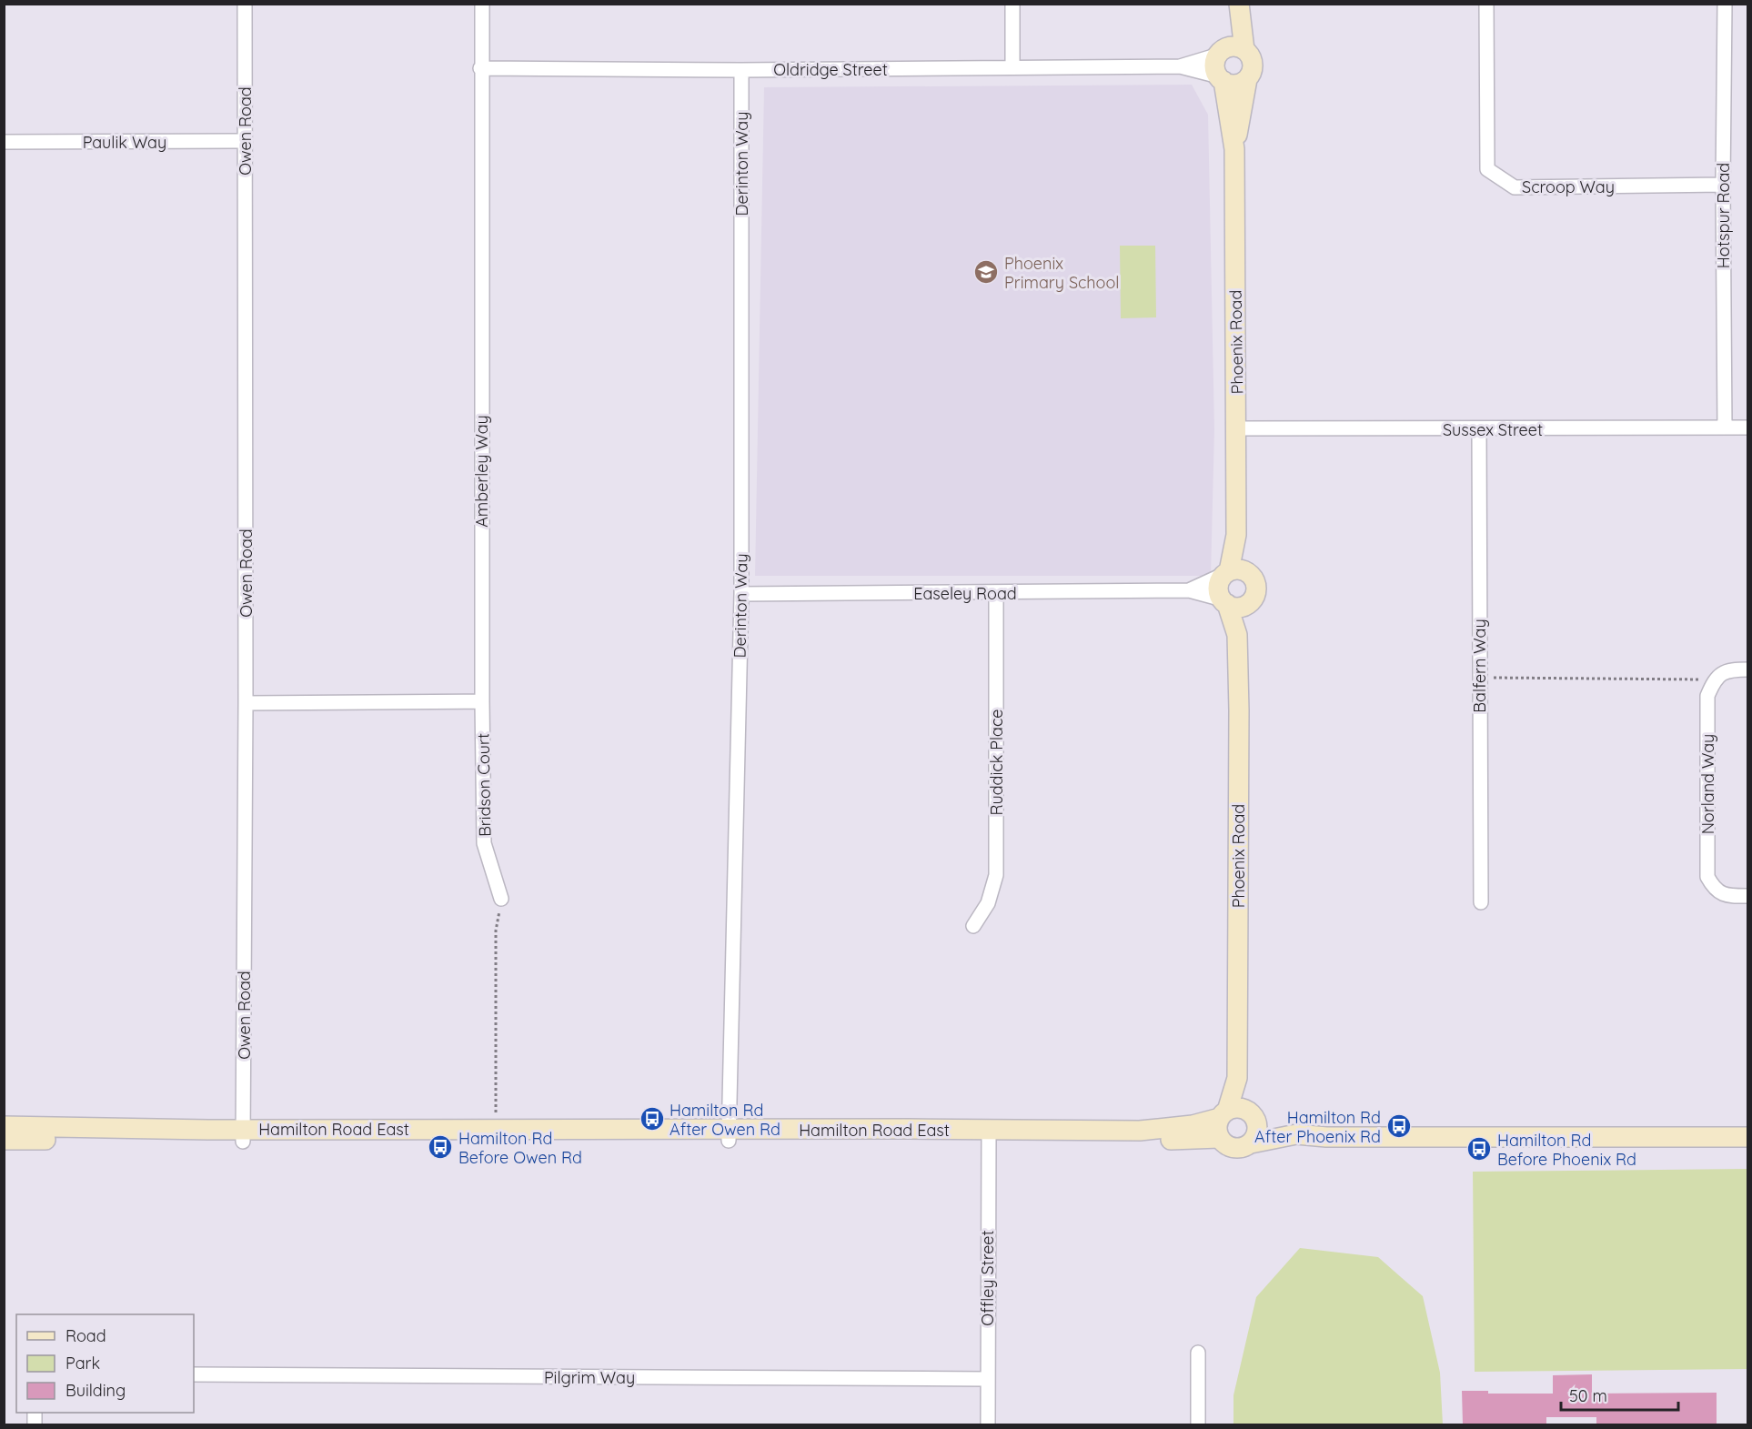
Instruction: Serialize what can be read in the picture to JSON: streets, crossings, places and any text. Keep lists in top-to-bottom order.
{
  "streets": {
    "main road": ["Phoenix Road", "Hamilton Road East"],
    "street": [
      "Oldridge Street",
      "Owen Road",
      "Paulik Way",
      "Derinton Way",
      "Scroop Way",
      "Hotspur Road",
      "Sussex Street",
      "Amberley Way",
      "Easeley Road",
      "Balfern Way",
      "Ruddick Place",
      "Norland Way",
      "Bridson Court",
      "Offley Street",
      "Pilgrim Way"
    ]
  },
  "crossings": [
    ["Oldridge Street", "Derinton Way"],
    ["Oldridge Street", "Phoenix Road"],
    ["Oldridge Street", "Amberley Way"],
    ["Owen Road", "Paulik Way"],
    ["Owen Road", "Hamilton Road East"],
    ["Derinton Way", "Easeley Road"],
    ["Derinton Way", "Hamilton Road East"],
    ["Scroop Way", "Hotspur Road"],
    ["Hotspur Road", "Sussex Street"],
    ["Phoenix Road", "Sussex Street"],
    ["Phoenix Road", "Easeley Road"],
    ["Phoenix Road", "Hamilton Road East"],
    ["Sussex Street", "Balfern Way"],
    ["Amberley Way", "Bridson Court"],
    ["Easeley Road", "Ruddick Place"],
    ["Hamilton Road East", "Offley Street"],
    ["Offley Street", "Pilgrim Way"]
  ],
  "places": {
    "school or university": ["Phoenix Primary School"],
    "bus stop": [
      "Hamilton Rd After Owen Rd",
      "Hamilton Rd After Phoenix Rd",
      "Hamilton Rd Before Owen Rd",
      "Hamilton Rd Before Phoenix Rd"
    ]
  },
  "legend": ["Road", "Park", "Building"],
  "scale_bar": "50 m"
}
